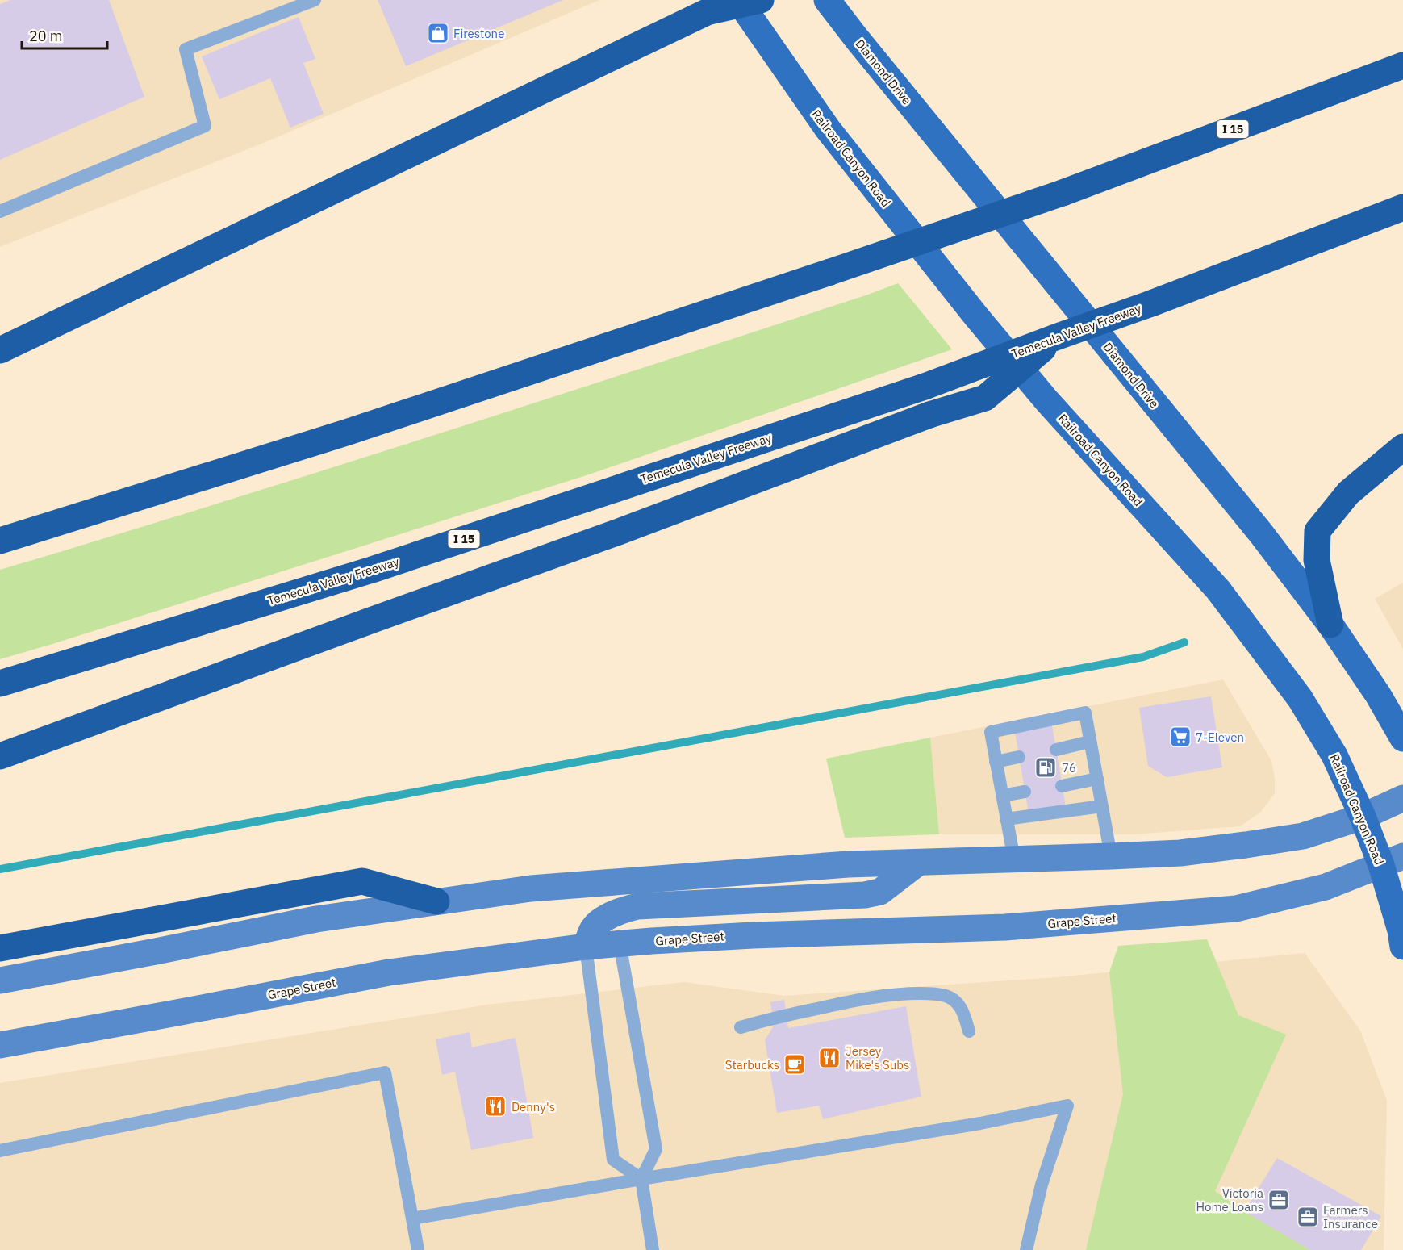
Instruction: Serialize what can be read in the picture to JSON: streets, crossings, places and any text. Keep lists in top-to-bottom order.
{
  "streets": {
    "highway": ["I 15", "Temecula Valley Freeway"],
    "main road": ["Diamond Drive", "Railroad Canyon Road", "Grape Street"]
  },
  "crossings": [
    ["Railroad Canyon Road", "Grape Street"]
  ],
  "places": {
    "shop": ["Firestone"],
    "supermarket": ["7-Eleven"],
    "fuel station": ["76"],
    "restaurant": ["Jersey Mike's Subs", "Denny's"],
    "cafe": ["Starbucks"],
    "office": ["Victoria Home Loans", "Farmers Insurance"]
  },
  "scale_bar": "20 m"
}
